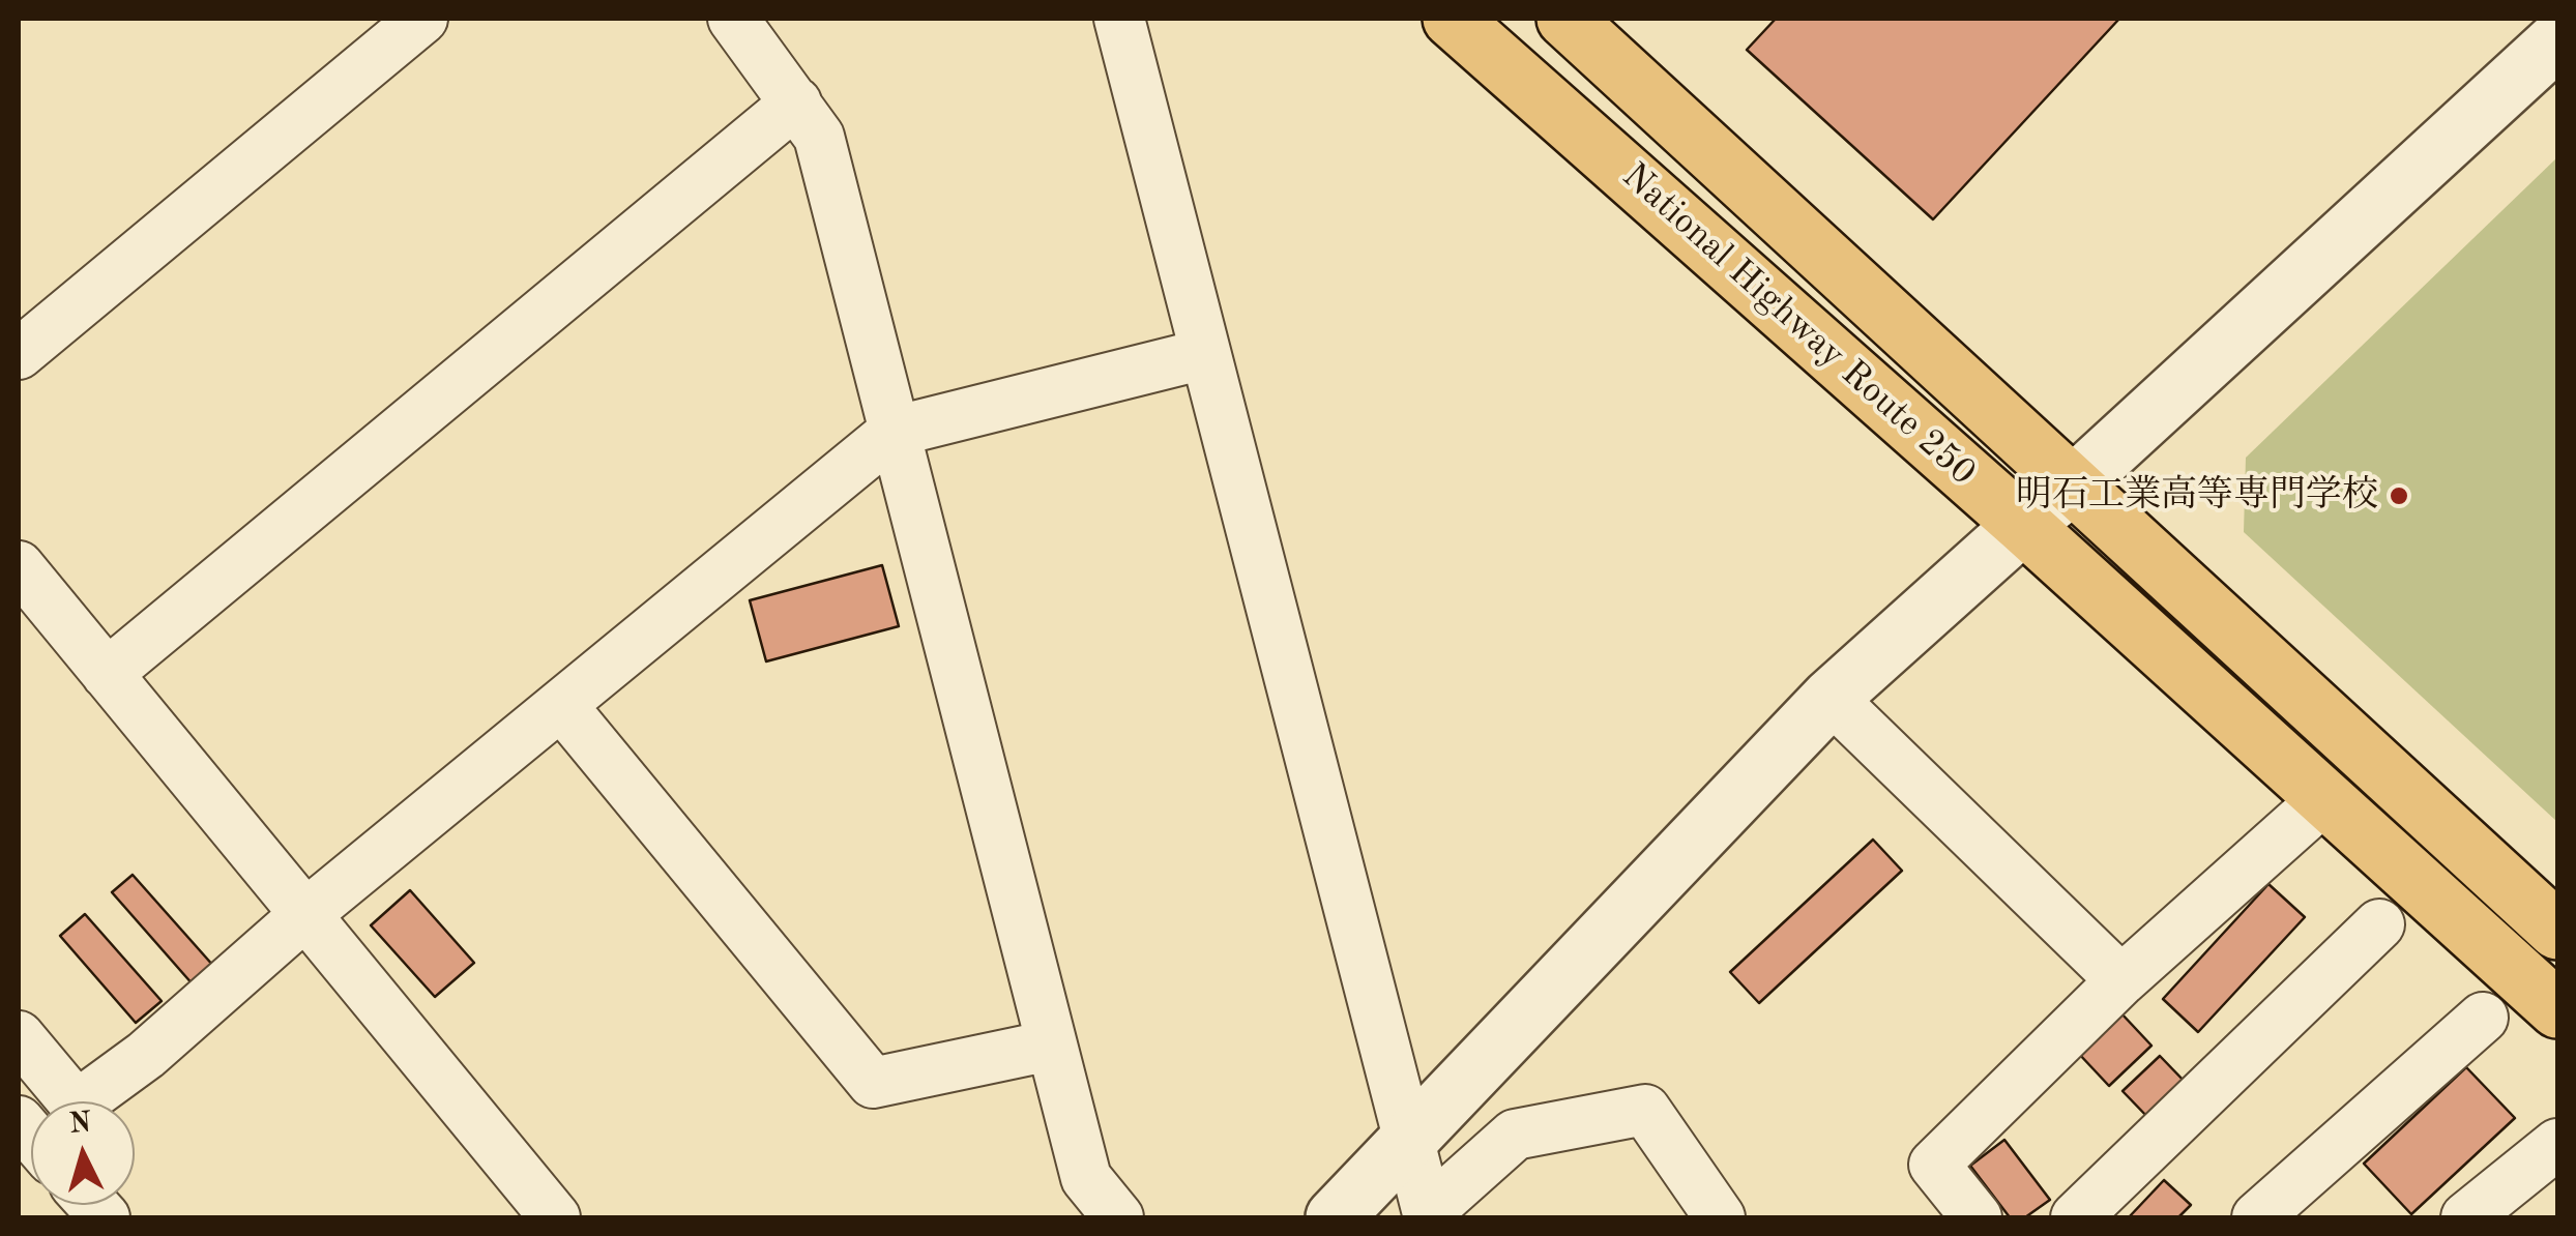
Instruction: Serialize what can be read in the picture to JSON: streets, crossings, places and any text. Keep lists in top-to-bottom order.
{
  "streets": {
    "highway": ["National Highway Route 250"]
  },
  "places": ["明石工業高等専門学校"],
  "north": "top"
}
